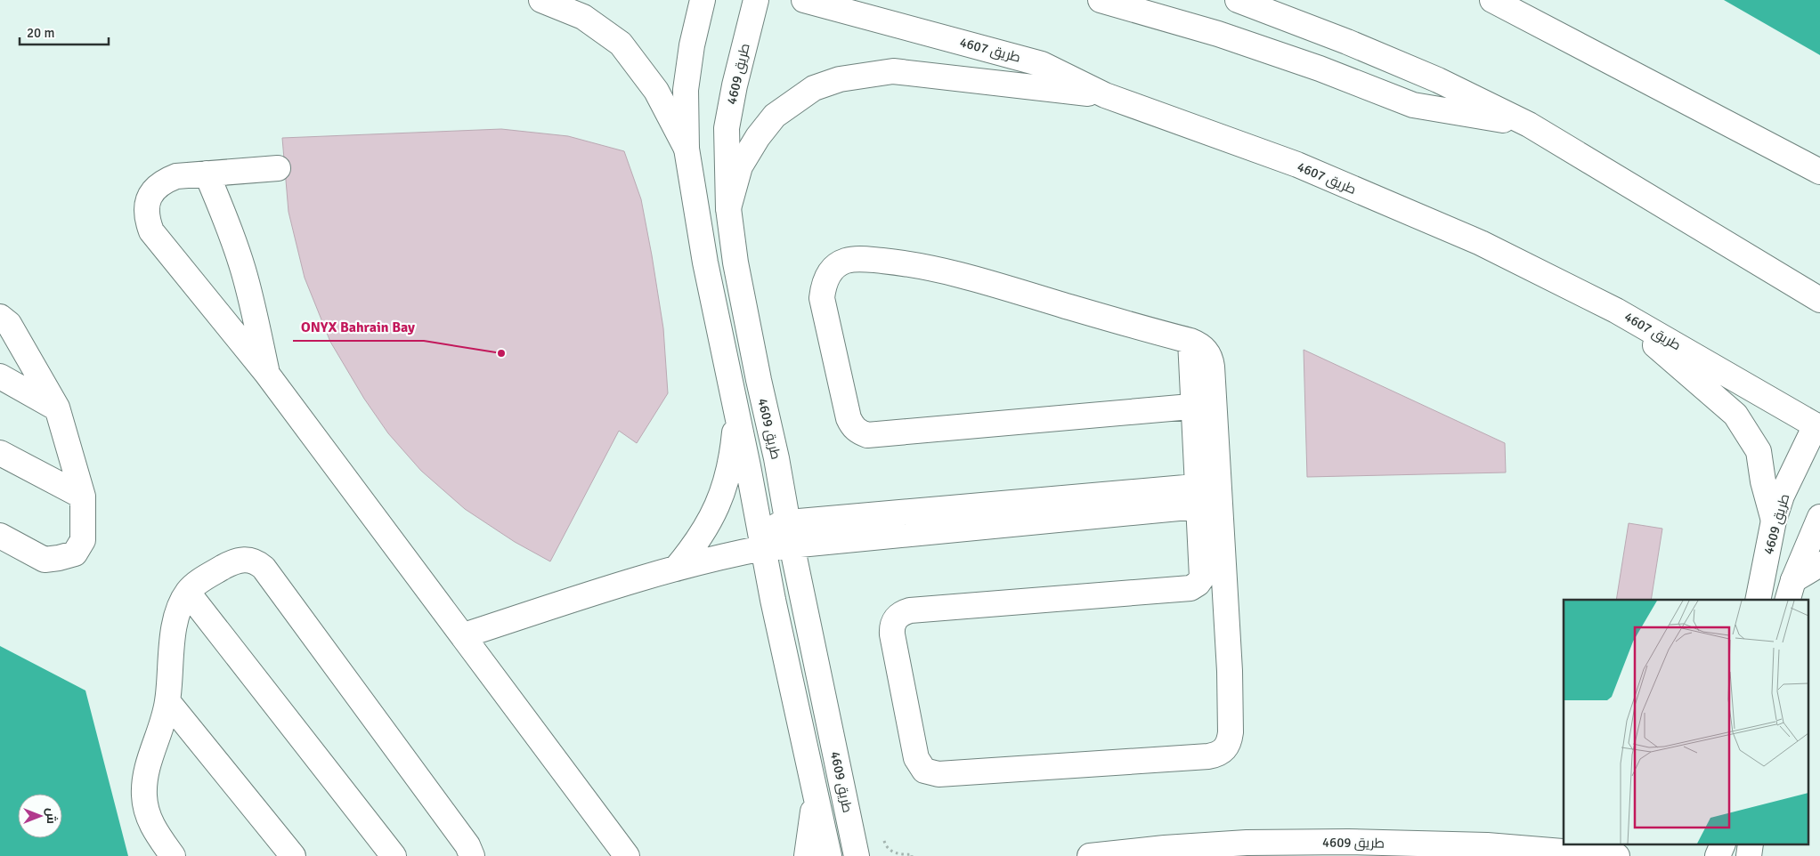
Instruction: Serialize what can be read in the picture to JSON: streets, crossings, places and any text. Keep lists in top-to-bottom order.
{
  "streets": {
    "main road": ["طريق 4607", "طريق 4609"]
  },
  "crossings": [
    ["طريق 4607", "طريق 4609"]
  ],
  "places": ["ONYX Bahrain Bay"],
  "scale_bar": "20 m",
  "north": "right"
}
